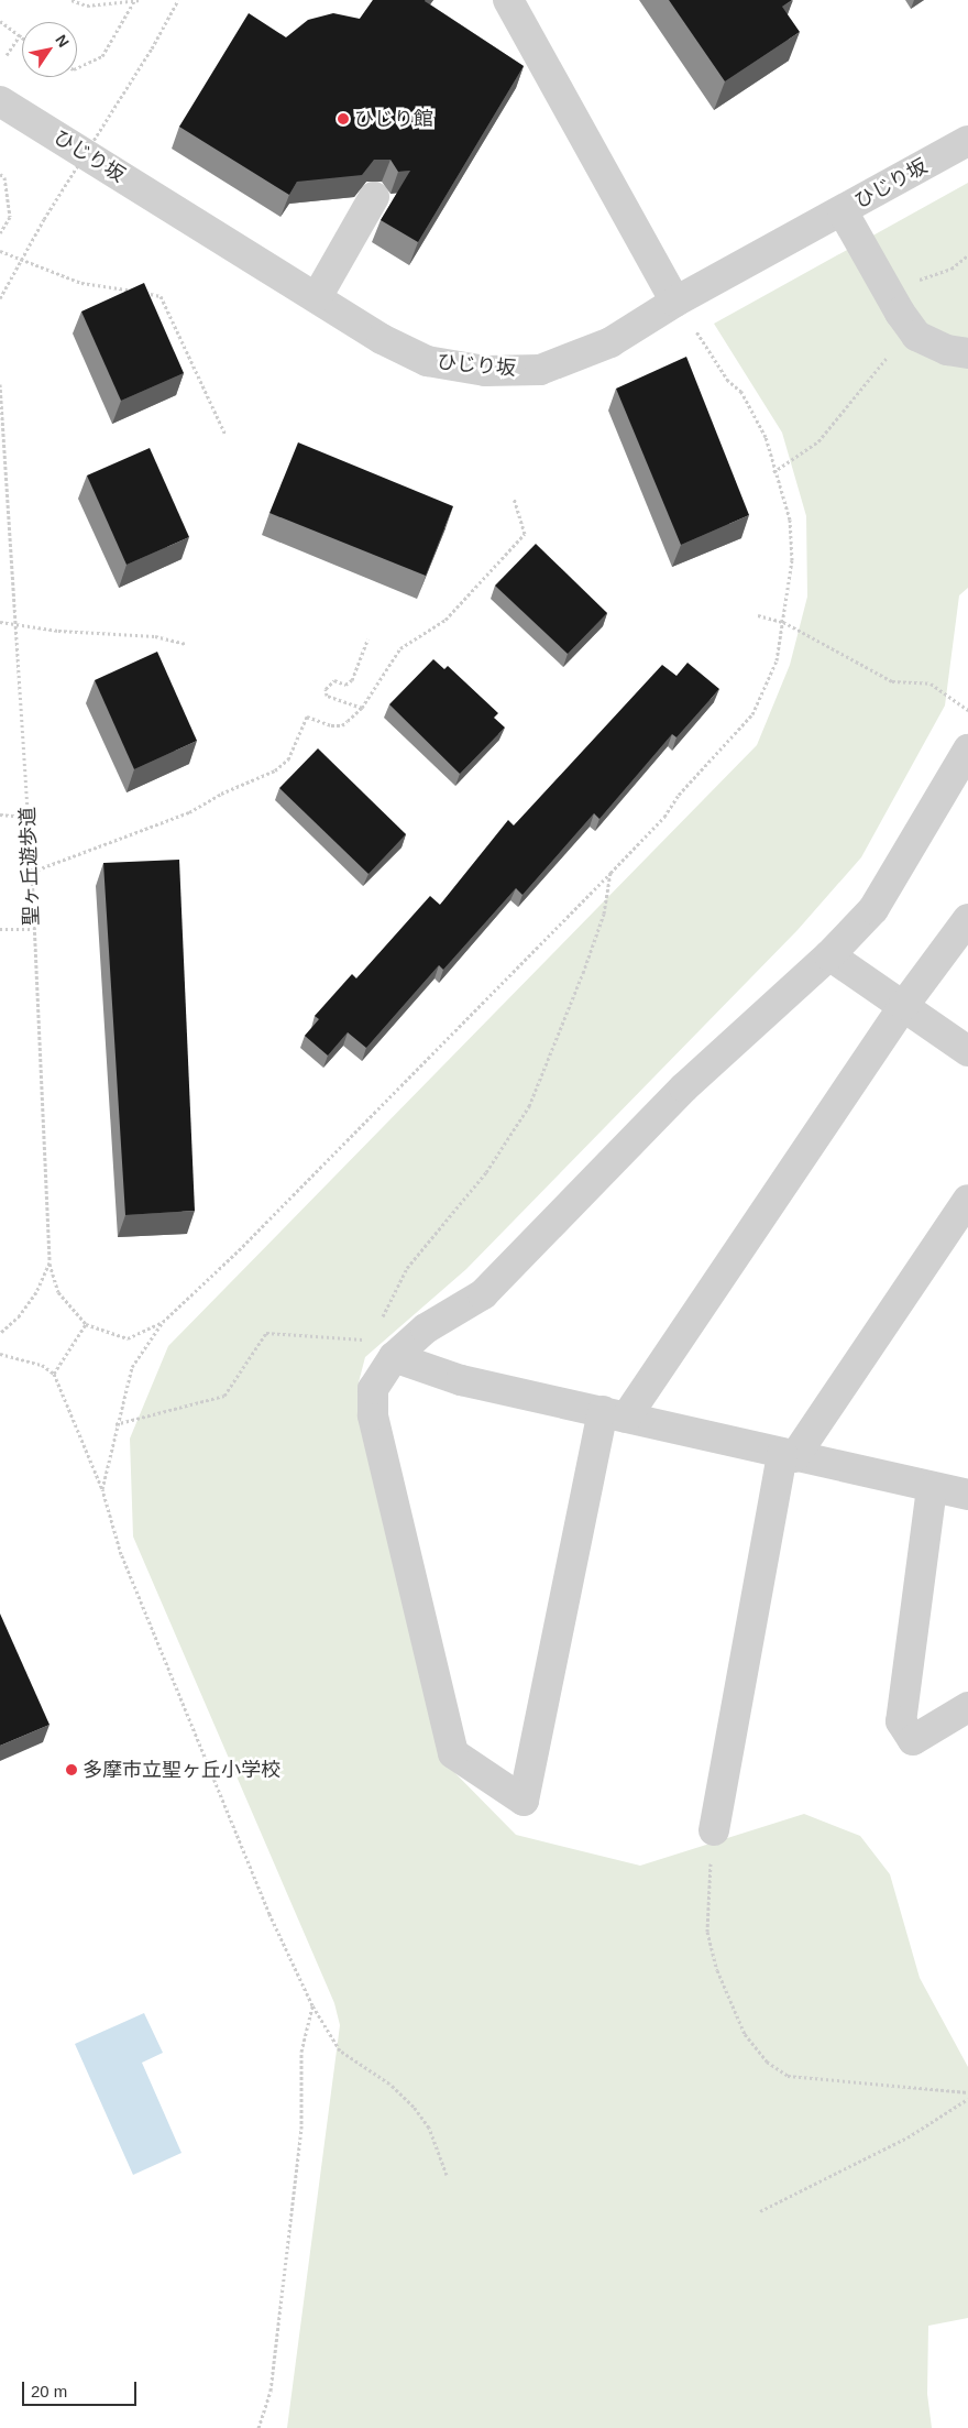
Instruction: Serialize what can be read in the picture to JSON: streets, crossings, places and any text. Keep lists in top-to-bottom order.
{
  "streets": {
    "street": ["ひじり坂"],
    "path": ["聖ヶ丘遊歩道"]
  },
  "places": ["ひじり館", "多摩市立聖ヶ丘小学校"],
  "scale_bar": "20 m",
  "north": "top right"
}
